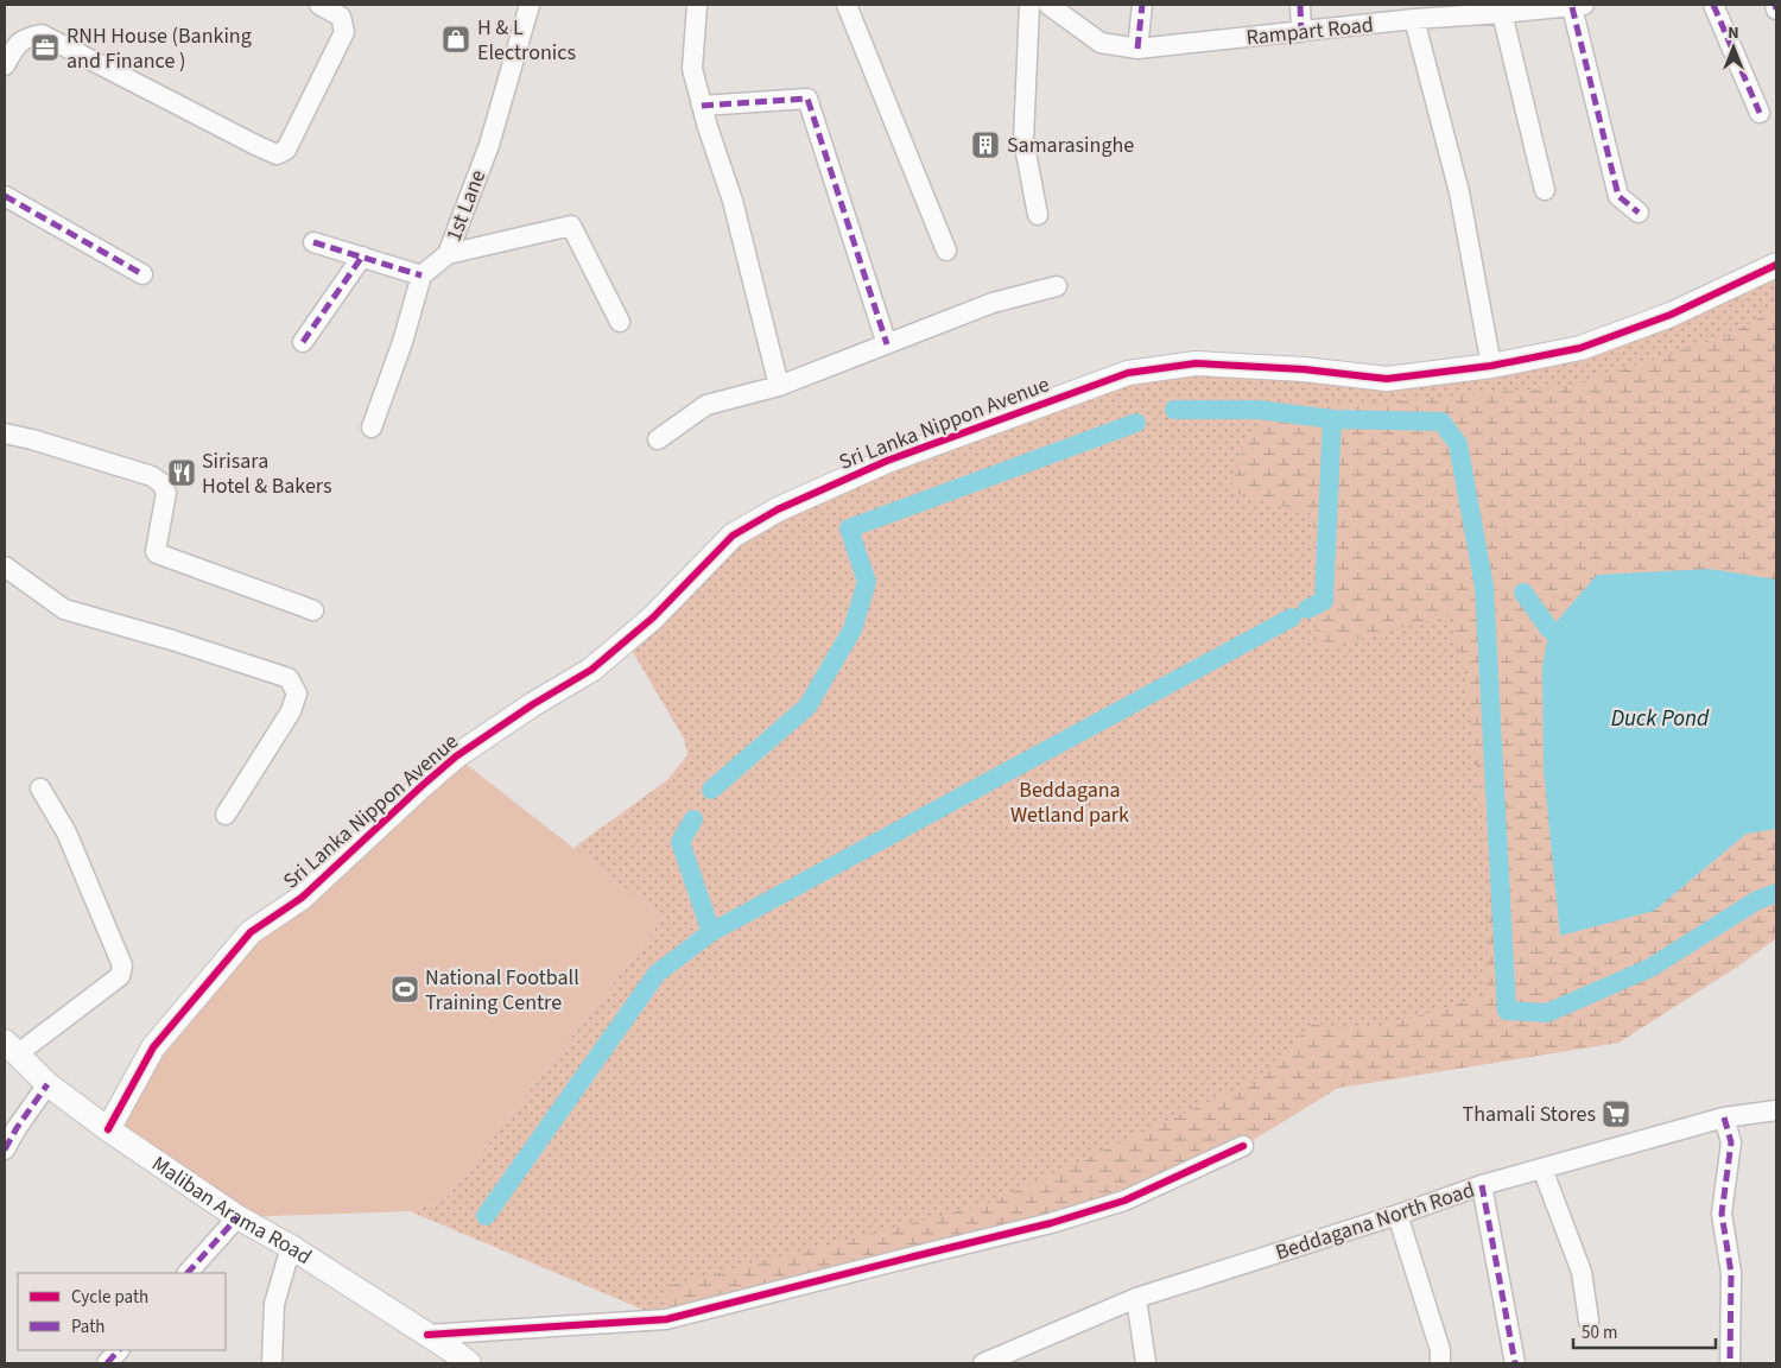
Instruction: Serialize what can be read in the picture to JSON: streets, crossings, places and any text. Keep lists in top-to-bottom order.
{
  "streets": {
    "street": [
      "Rampart Road",
      "1st Lane",
      "Sri Lanka Nippon Avenue",
      "Maliban Arama Road",
      "Beddagana North Road"
    ]
  },
  "crossings": [
    ["Sri Lanka Nippon Avenue", "Maliban Arama Road"]
  ],
  "water": ["Duck Pond"],
  "parks": ["Beddagana Wetland park"],
  "places": {
    "shop": ["H & L Electronics"],
    "office": ["RNH House (Banking and Finance )"],
    "building": ["Samarasinghe"],
    "restaurant": ["Sirisara Hotel & Bakers"],
    "sports": ["National Football Training Centre"],
    "supermarket": ["Thamali Stores"]
  },
  "legend": ["Cycle path", "Path"],
  "scale_bar": "50 m",
  "north": "top"
}
